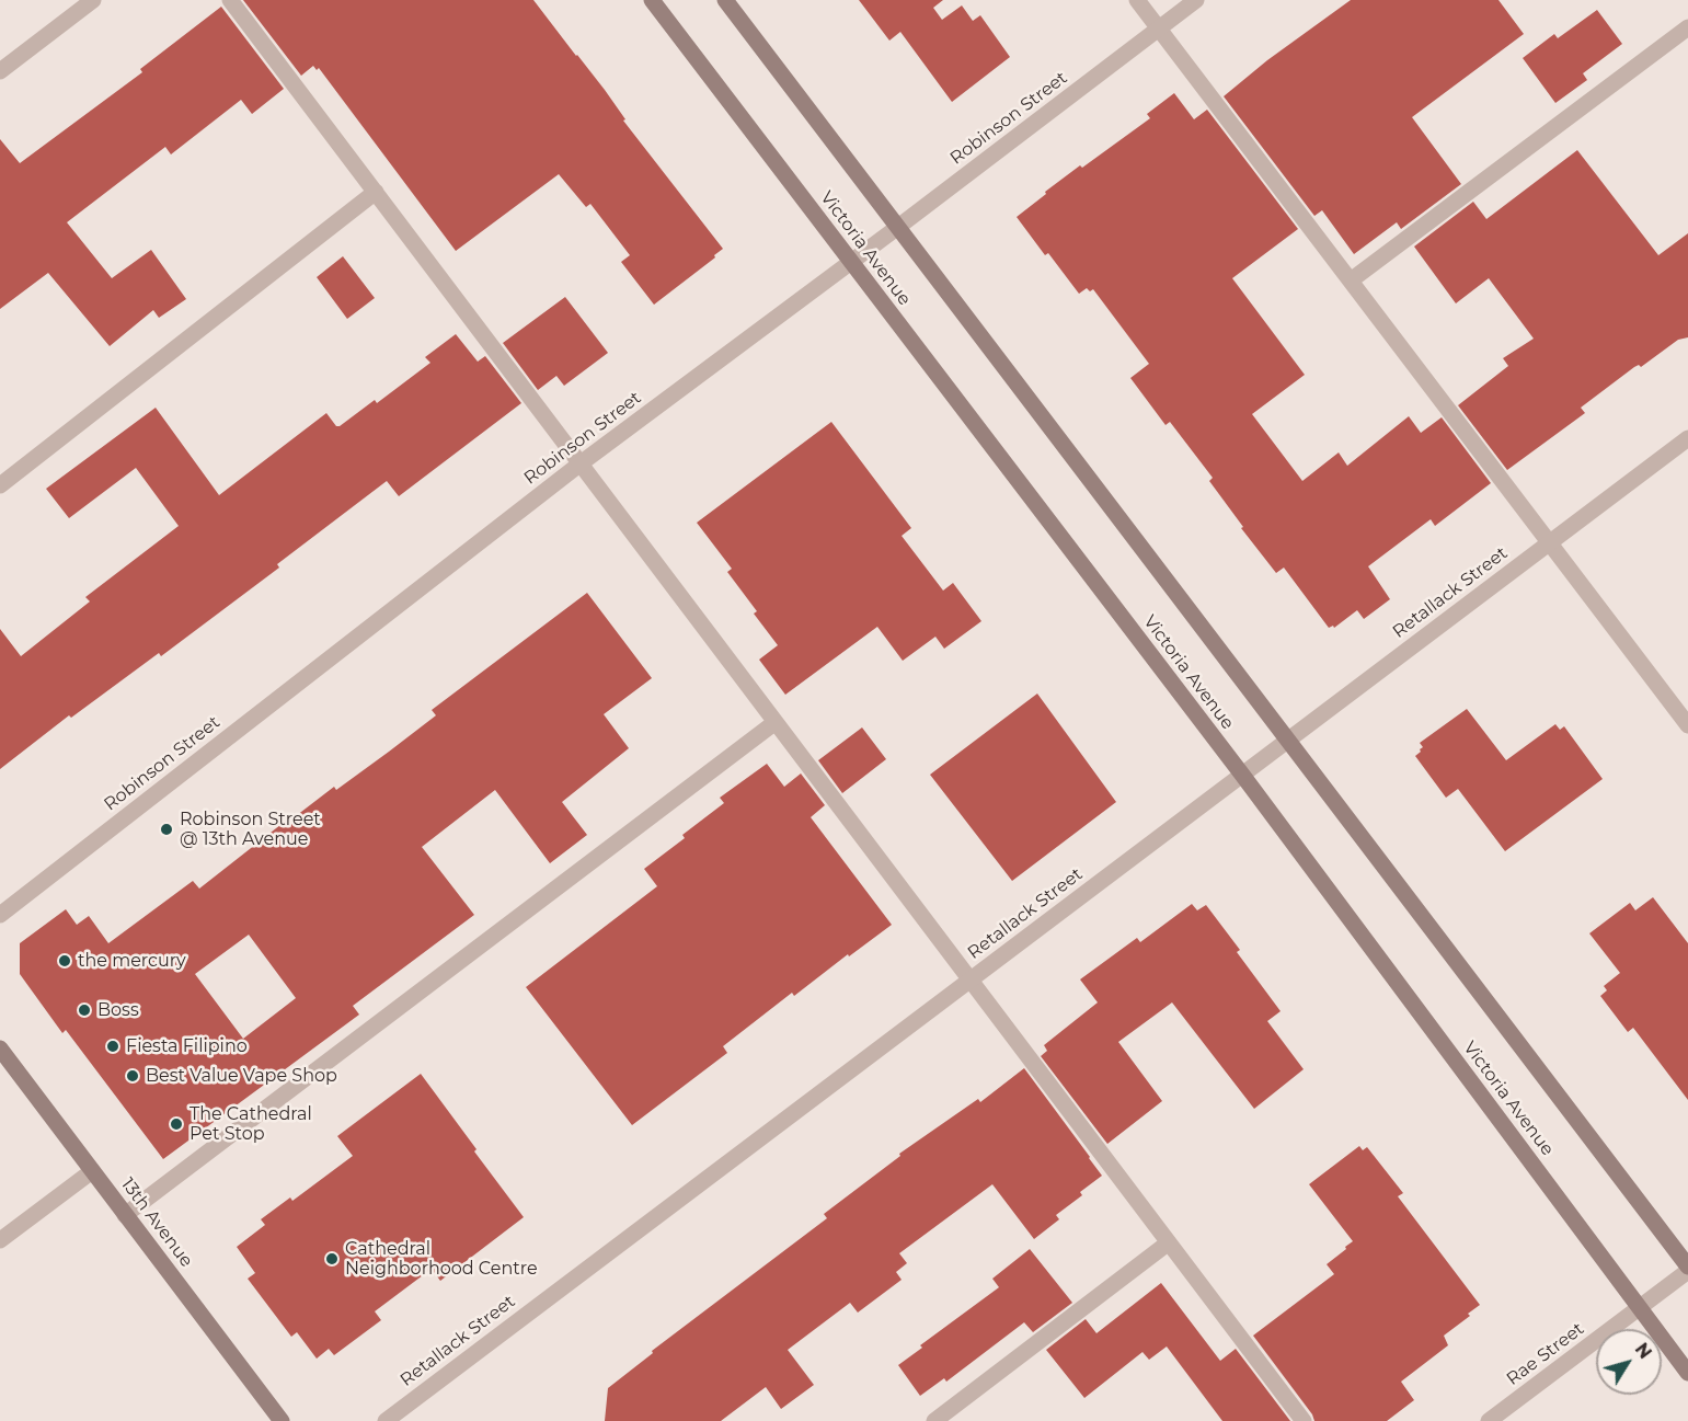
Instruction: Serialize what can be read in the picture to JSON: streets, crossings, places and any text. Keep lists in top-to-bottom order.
{
  "streets": {
    "street": [
      "Robinson Street",
      "Victoria Avenue",
      "Retallack Street",
      "13th Avenue",
      "Rae Street"
    ]
  },
  "crossings": [
    ["Robinson Street", "Victoria Avenue"],
    ["Victoria Avenue", "Retallack Street"],
    ["Victoria Avenue", "Rae Street"]
  ],
  "places": [
    "Robinson Street @ 13th Avenue",
    "the mercury",
    "Boss",
    "Fiesta Filipino",
    "Best Value Vape Shop",
    "The Cathedral Pet Stop",
    "Cathedral Neighborhood Centre"
  ],
  "north": "top right"
}
